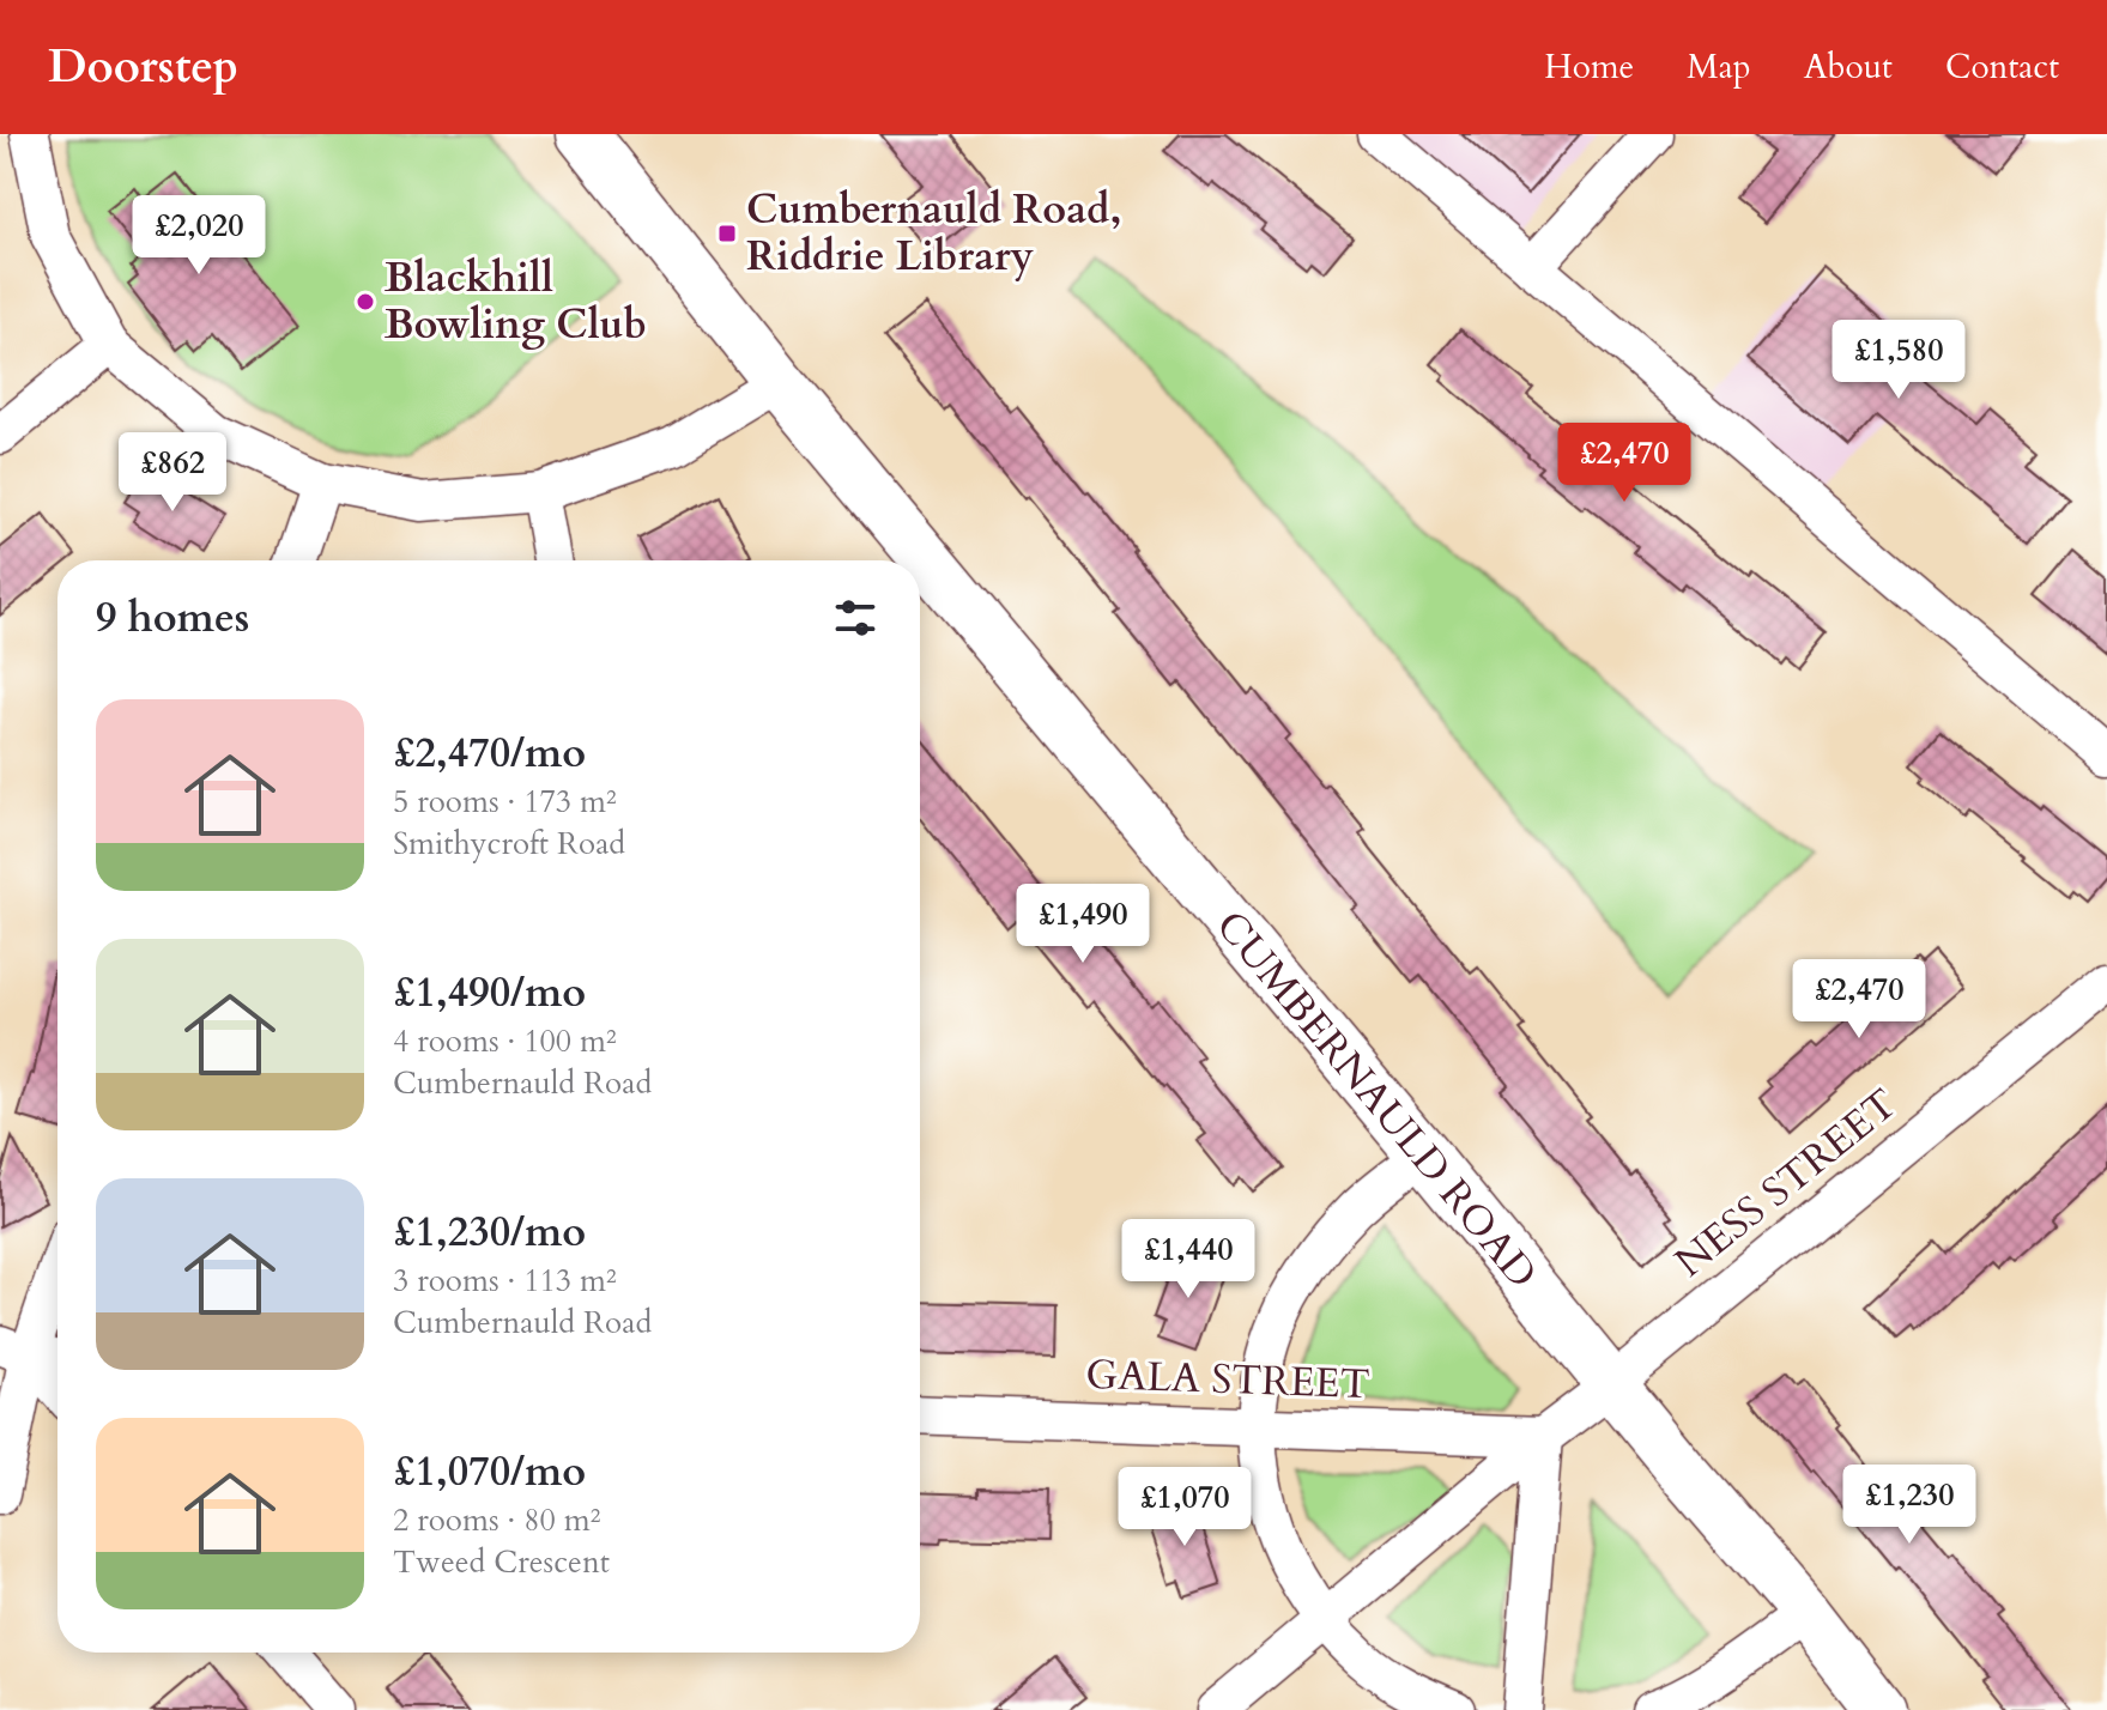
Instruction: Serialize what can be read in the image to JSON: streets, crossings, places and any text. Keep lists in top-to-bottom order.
{
  "streets": {
    "main road": ["CUMBERNAULD ROAD"],
    "street": ["NESS STREET", "GALA STREET"]
  },
  "crossings": [
    ["CUMBERNAULD ROAD", "NESS STREET"],
    ["NESS STREET", "GALA STREET"]
  ],
  "places": {
    "transit": ["Cumbernauld Road, Riddrie Library"],
    "other": ["Blackhill Bowling Club"]
  },
  "page": {
    "header": "Doorstep",
    "nav": [
      "Home",
      "Map",
      "About",
      "Contact"
    ],
    "price": [
      "£2,020",
      "£1,580",
      "£2,470",
      "£862",
      "£1,490",
      "£2,470",
      "£1,440",
      "£1,230",
      "£1,070"
    ],
    "heading": "9 homes",
    "list": [
      {
        "name": "£2,470/mo",
        "note": "5 rooms · 173 m² · Smithycroft Road"
      },
      {
        "name": "£1,490/mo",
        "note": "4 rooms · 100 m² · Cumbernauld Road"
      },
      {
        "name": "£1,230/mo",
        "note": "3 rooms · 113 m² · Cumbernauld Road"
      },
      {
        "name": "£1,070/mo",
        "note": "2 rooms · 80 m² · Tweed Crescent"
      }
    ]
  }
}
